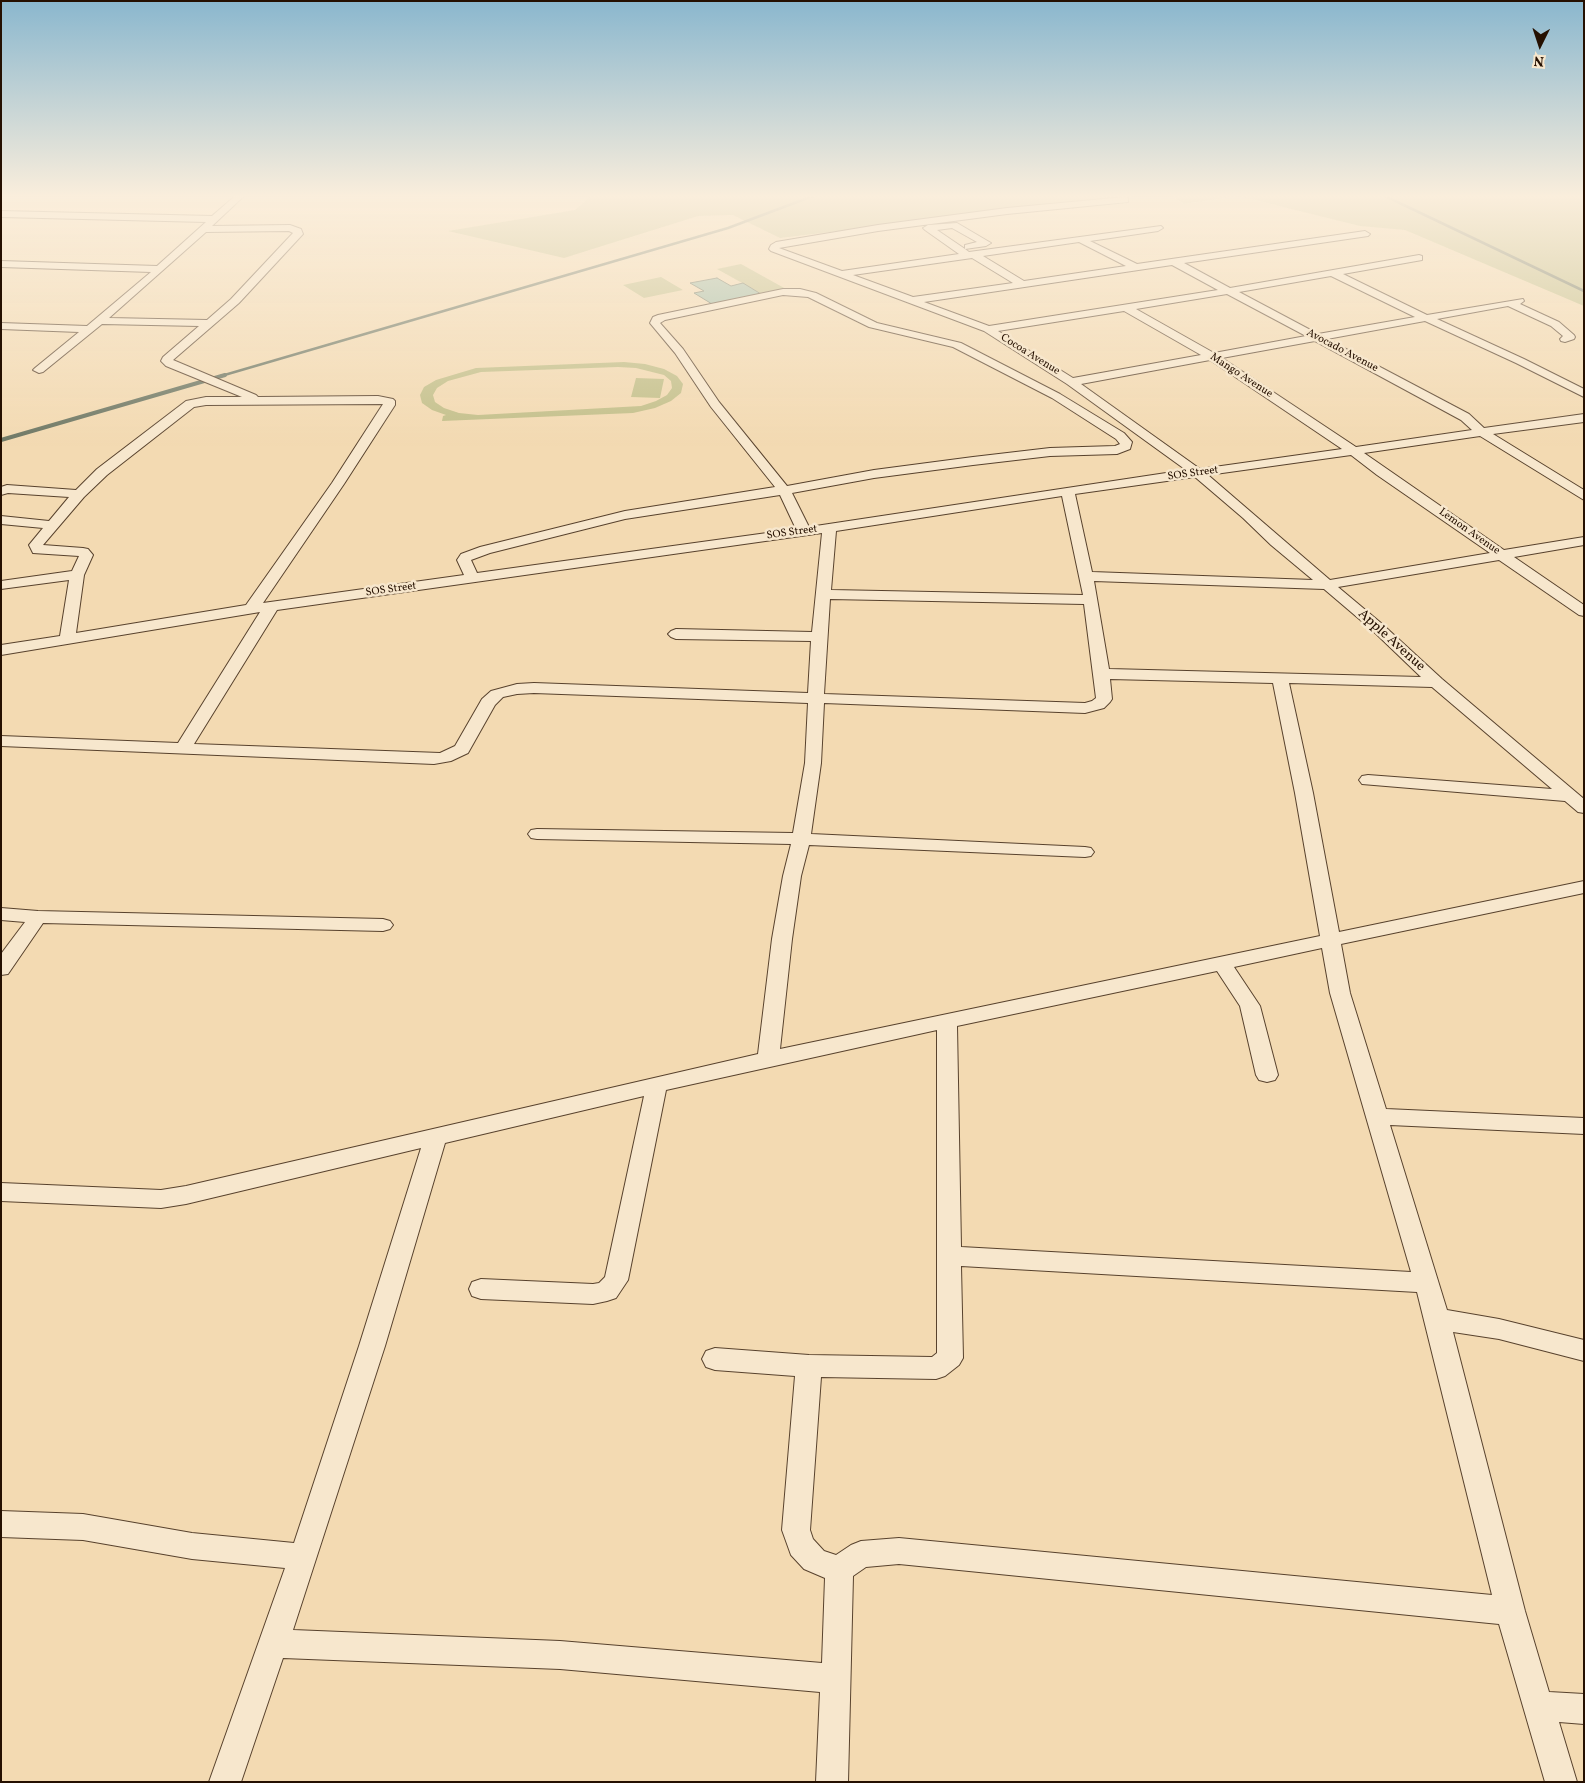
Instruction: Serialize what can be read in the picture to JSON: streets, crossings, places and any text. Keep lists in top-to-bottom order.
{
  "streets": {
    "street": [
      "Avocado Avenue",
      "Cocoa Avenue",
      "Mango Avenue",
      "SOS Street",
      "Lemon Avenue",
      "Apple Avenue"
    ]
  },
  "crossings": [
    ["Avocado Avenue", "SOS Street"],
    ["Cocoa Avenue", "SOS Street"],
    ["Cocoa Avenue", "Apple Avenue"],
    ["Mango Avenue", "SOS Street"],
    ["Mango Avenue", "Lemon Avenue"],
    ["SOS Street", "Lemon Avenue"],
    ["SOS Street", "Apple Avenue"]
  ],
  "north": "bottom"
}
